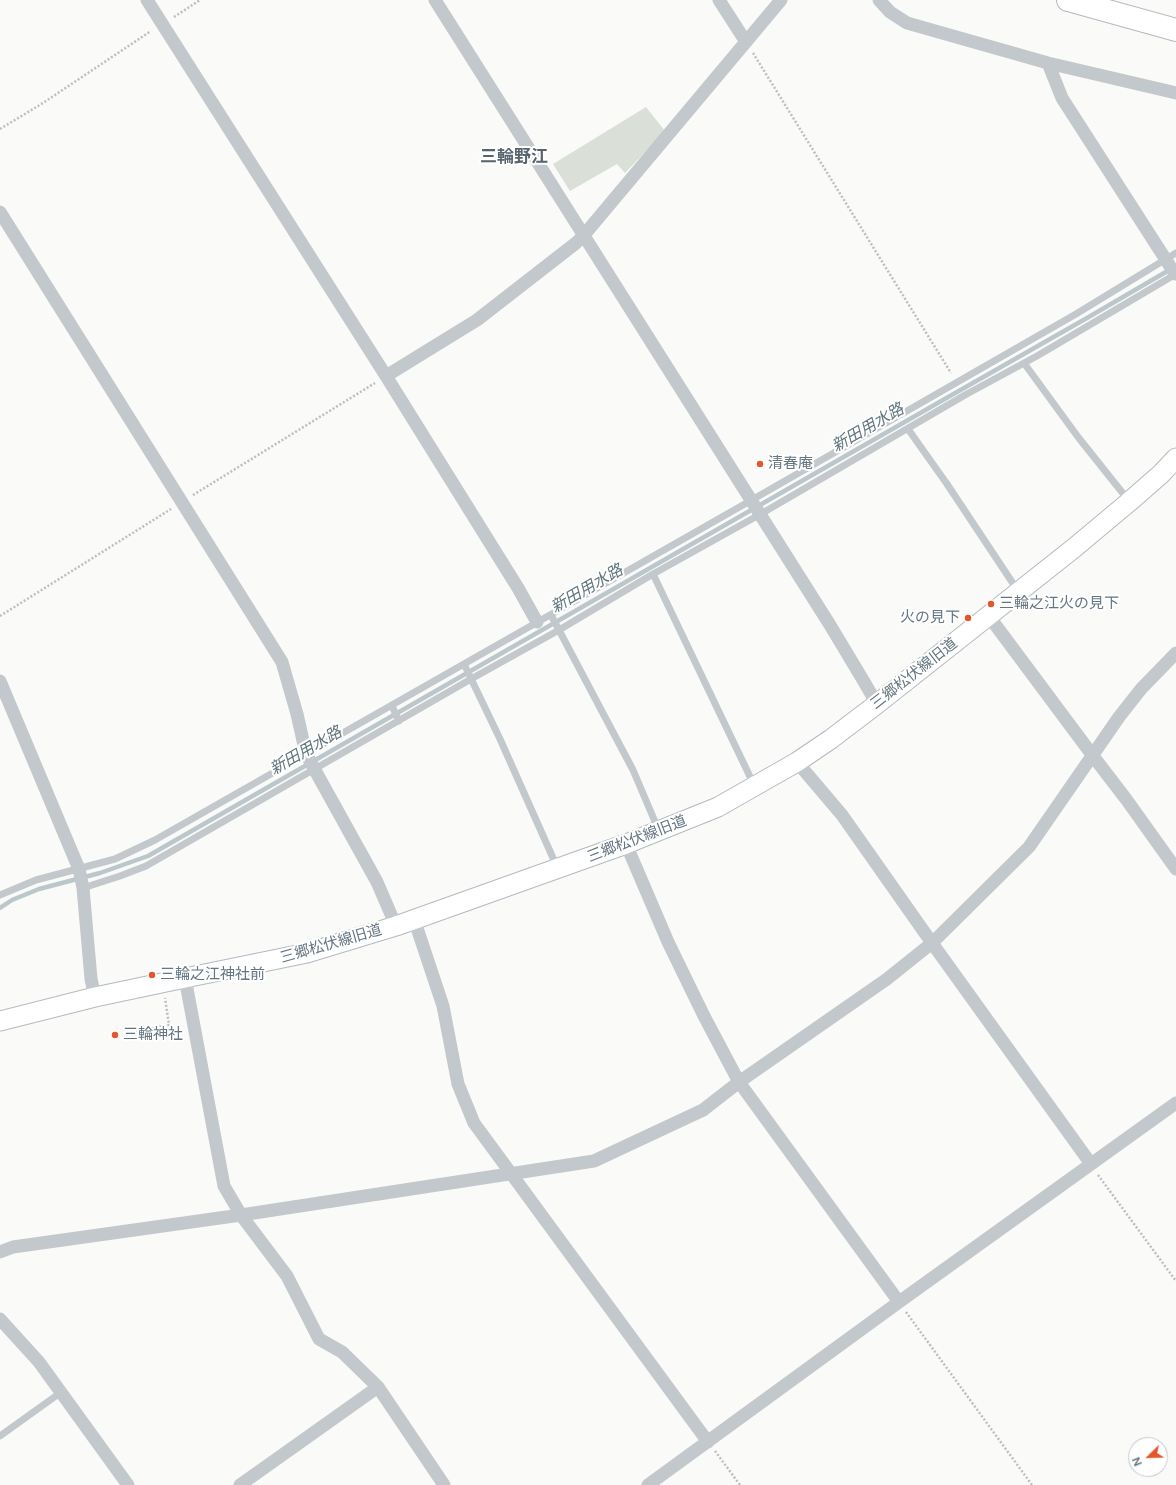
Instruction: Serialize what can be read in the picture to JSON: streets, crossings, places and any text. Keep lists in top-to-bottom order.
{
  "streets": {
    "street": ["三郷松伏線旧道"]
  },
  "districts": ["三輪野江"],
  "water": ["新田用水路"],
  "places": [
    "清春庵",
    "三輪之江火の見下",
    "火の見下",
    "三輪之江神社前",
    "三輪神社"
  ],
  "north": "bottom left"
}
